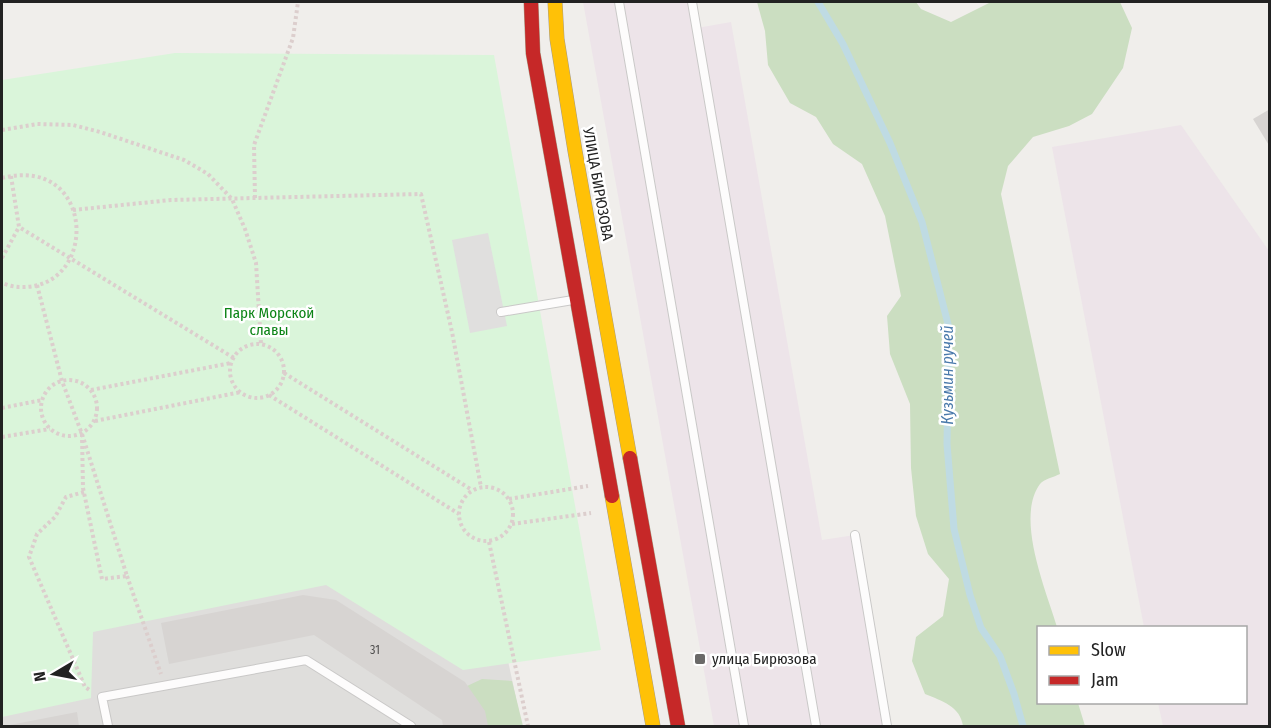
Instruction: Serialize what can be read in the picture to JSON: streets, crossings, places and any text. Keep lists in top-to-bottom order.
{
  "streets": {
    "main road": ["УЛИЦА БИРЮЗОВА"]
  },
  "water": ["Кузьмин ручей"],
  "parks": ["Парк Морской славы"],
  "places": {
    "transit": ["улица Бирюзова"]
  },
  "house_numbers": ["31"],
  "legend": ["Slow", "Jam"],
  "north": "left"
}
